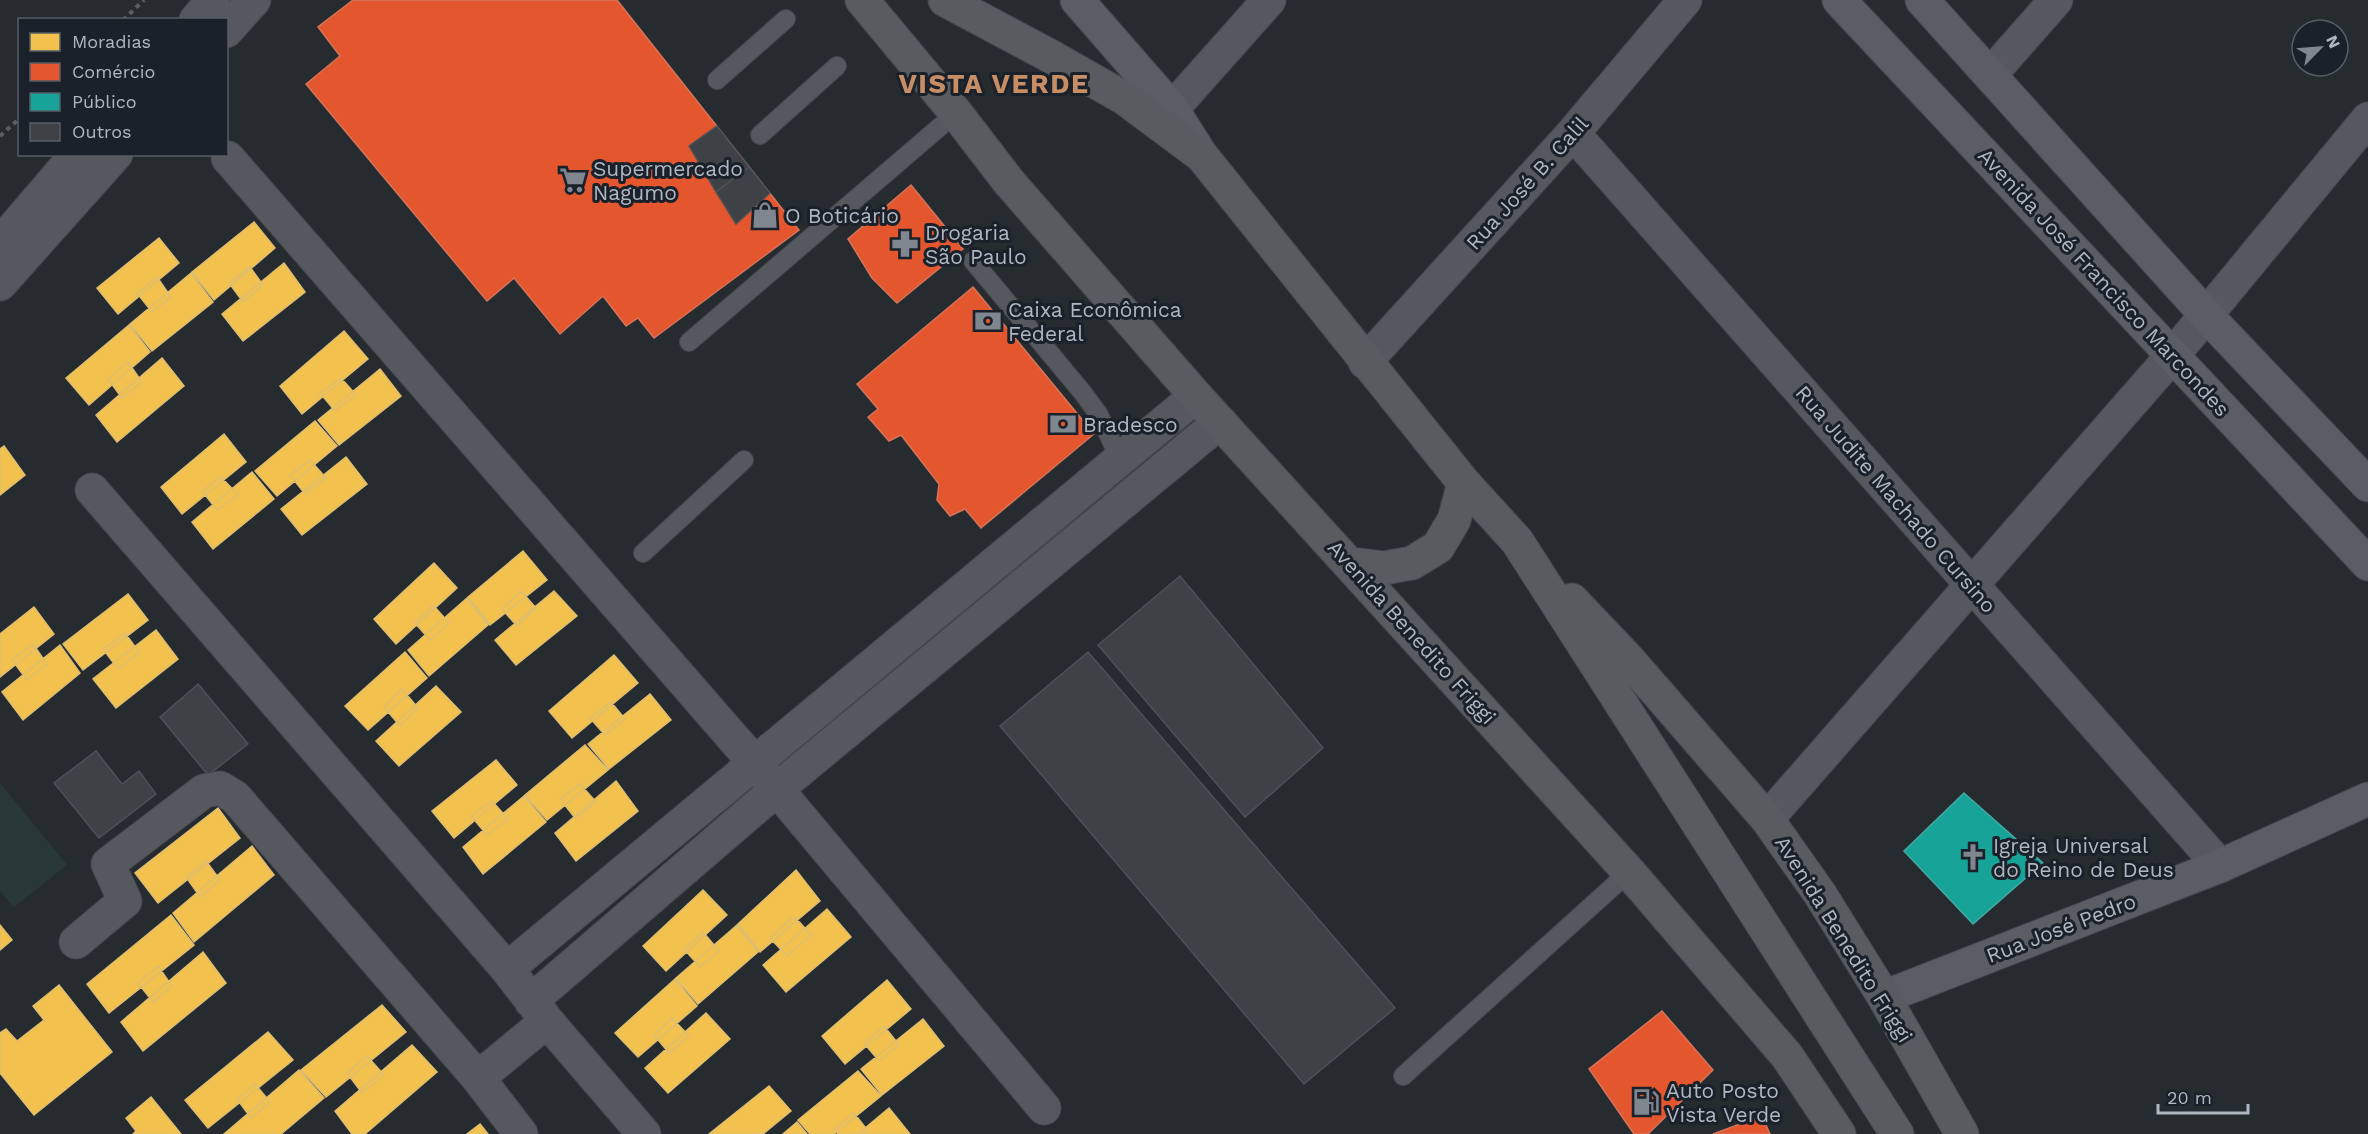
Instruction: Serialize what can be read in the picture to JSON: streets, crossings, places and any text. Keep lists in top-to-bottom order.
{
  "streets": {
    "main road": ["Avenida Benedito Friggi"],
    "street": [
      "Rua José B. Calil",
      "Avenida José Francisco Marcondes",
      "Rua Judite Machado Cursino",
      "Rua José Pedro"
    ]
  },
  "crossings": [
    ["Rua José B. Calil", "Rua Judite Machado Cursino"],
    ["Rua José B. Calil", "Avenida Benedito Friggi"],
    ["Rua Judite Machado Cursino", "Rua José Pedro"],
    ["Avenida Benedito Friggi", "Rua José Pedro"]
  ],
  "districts": ["VISTA VERDE"],
  "places": {
    "supermarket": ["Supermercado Nagumo"],
    "shop": ["O Boticário"],
    "pharmacy": ["Drogaria São Paulo"],
    "bank": ["Caixa Econômica Federal", "Bradesco"],
    "church": ["Igreja Universal do Reino de Deus"],
    "fuel station": ["Auto Posto Vista Verde"]
  },
  "legend": [
    "Moradias",
    "Comércio",
    "Público",
    "Outros"
  ],
  "scale_bar": "20 m",
  "north": "top right"
}
